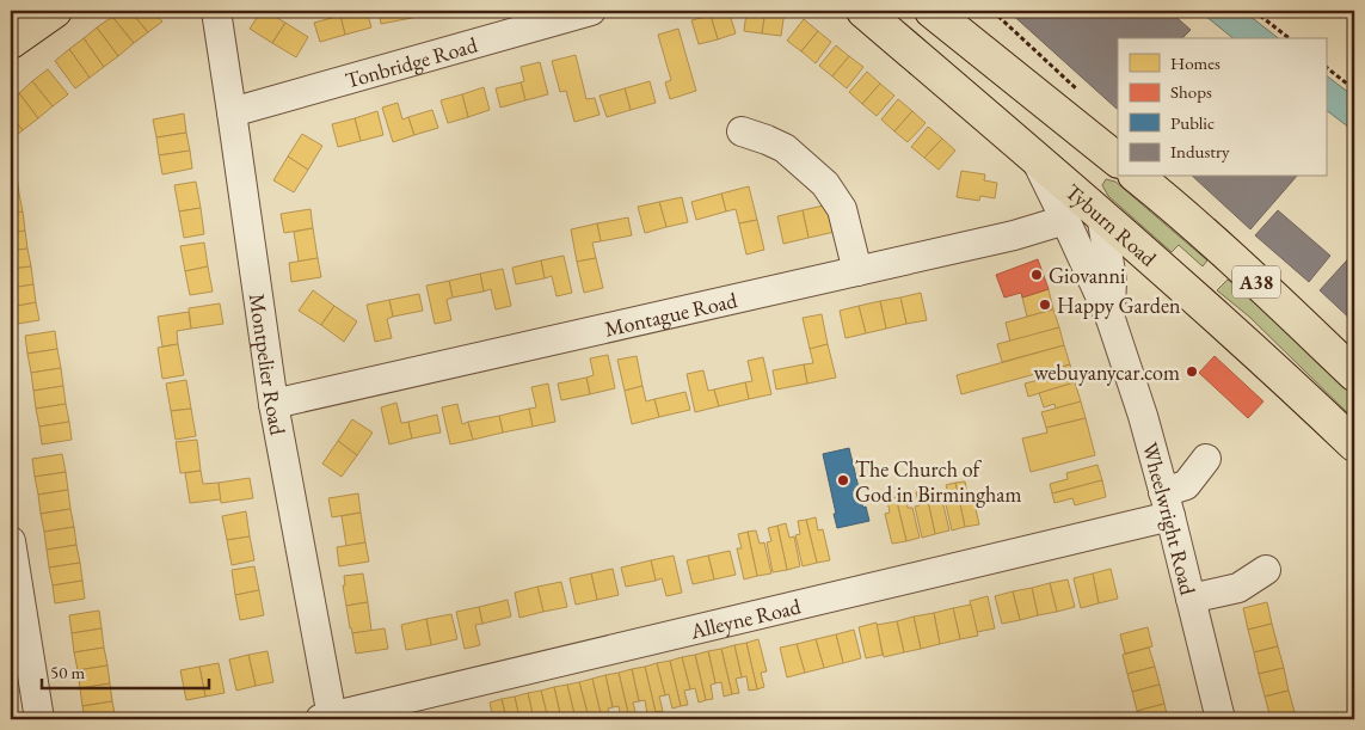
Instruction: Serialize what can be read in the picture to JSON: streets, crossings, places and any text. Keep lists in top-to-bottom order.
{
  "streets": {
    "main road": ["Tyburn Road", "A38"],
    "street": [
      "Tonbridge Road",
      "Montague Road",
      "Montpelier Road",
      "Wheelwright Road",
      "Alleyne Road"
    ]
  },
  "crossings": [
    ["Tonbridge Road", "Montpelier Road"],
    ["Tyburn Road", "Wheelwright Road"],
    ["Montague Road", "Montpelier Road"],
    ["Montague Road", "Wheelwright Road"],
    ["Montpelier Road", "Alleyne Road"],
    ["Wheelwright Road", "Alleyne Road"]
  ],
  "places": [
    "Giovanni",
    "Happy Garden",
    "webuyanycar.com",
    "The Church of God in Birmingham"
  ],
  "legend": [
    "Homes",
    "Shops",
    "Public",
    "Industry"
  ],
  "scale_bar": "50 m"
}
